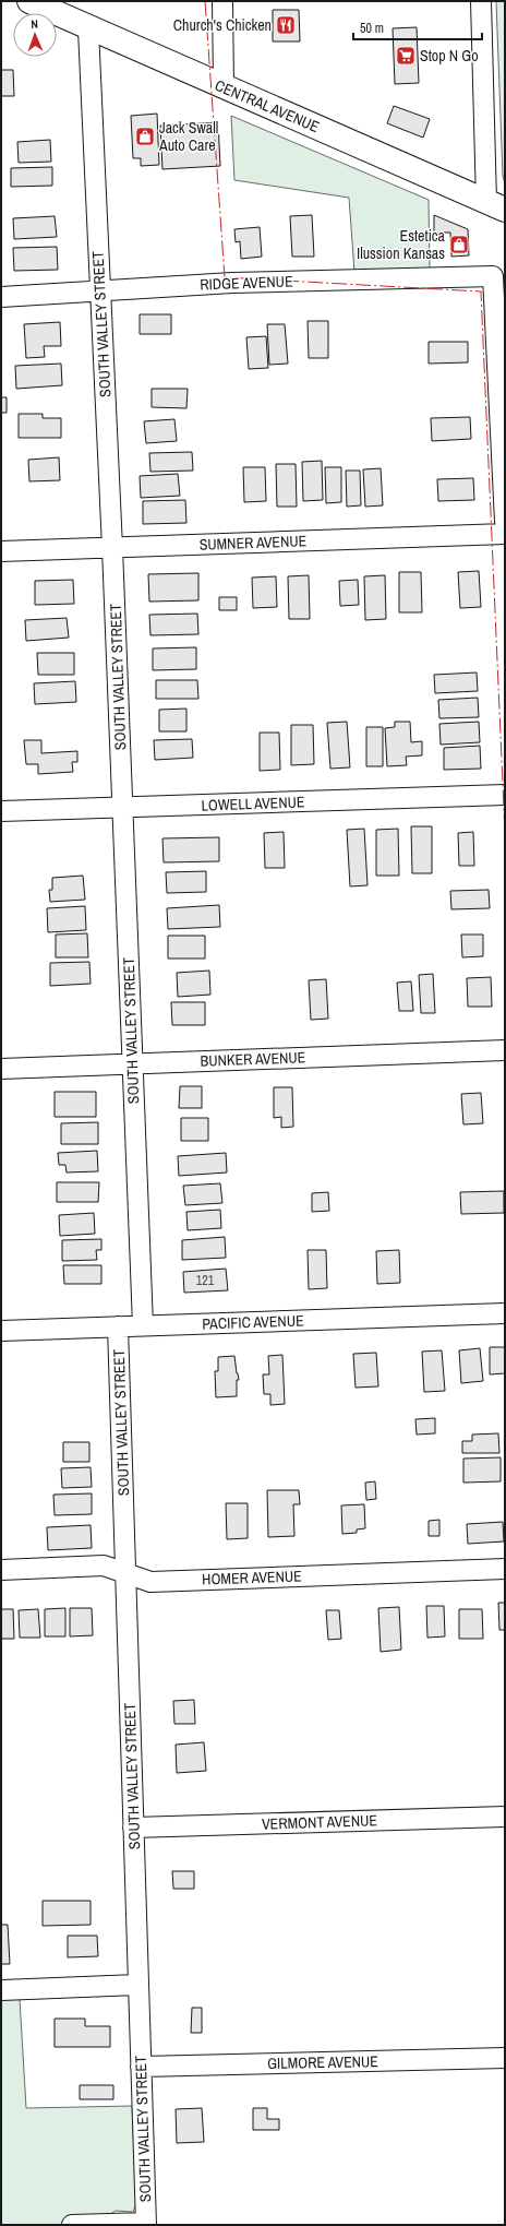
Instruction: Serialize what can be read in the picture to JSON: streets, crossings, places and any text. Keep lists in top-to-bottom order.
{
  "streets": {
    "main road": ["CENTRAL AVENUE"],
    "street": [
      "RIDGE AVENUE",
      "SOUTH VALLEY STREET",
      "SUMNER AVENUE",
      "LOWELL AVENUE",
      "BUNKER AVENUE",
      "PACIFIC AVENUE",
      "HOMER AVENUE",
      "VERMONT AVENUE",
      "GILMORE AVENUE"
    ]
  },
  "crossings": [
    ["CENTRAL AVENUE", "SOUTH VALLEY STREET"],
    ["RIDGE AVENUE", "SOUTH VALLEY STREET"],
    ["SOUTH VALLEY STREET", "SUMNER AVENUE"],
    ["SOUTH VALLEY STREET", "LOWELL AVENUE"],
    ["SOUTH VALLEY STREET", "BUNKER AVENUE"],
    ["SOUTH VALLEY STREET", "PACIFIC AVENUE"],
    ["SOUTH VALLEY STREET", "HOMER AVENUE"],
    ["SOUTH VALLEY STREET", "VERMONT AVENUE"],
    ["SOUTH VALLEY STREET", "GILMORE AVENUE"]
  ],
  "places": {
    "restaurant": ["Church's Chicken"],
    "supermarket": ["Stop N Go"],
    "shop": ["Jack Swall Auto Care", "Estetica Ilussion Kansas"]
  },
  "house_numbers": ["121"],
  "scale_bar": "50 m",
  "north": "top"
}
